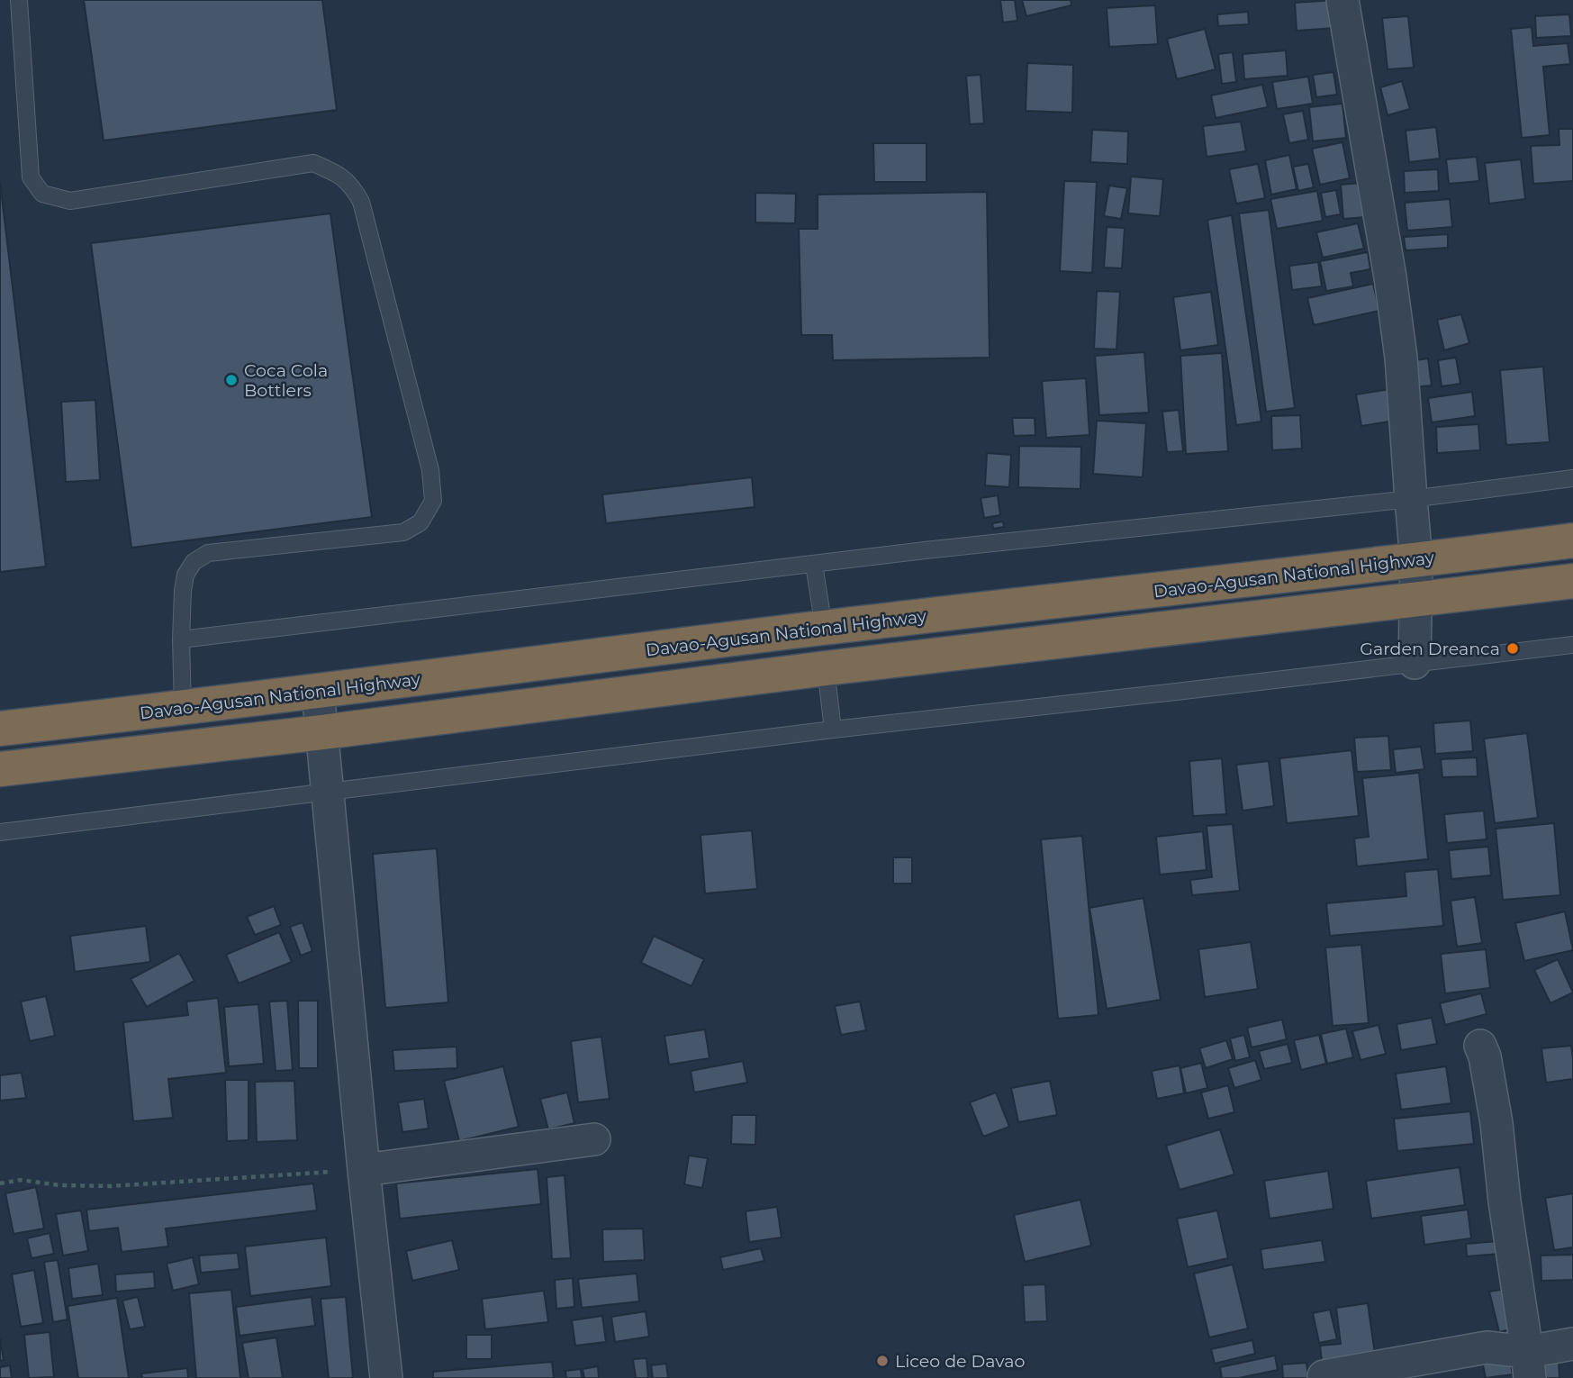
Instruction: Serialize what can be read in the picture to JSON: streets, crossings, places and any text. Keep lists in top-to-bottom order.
{
  "streets": {
    "highway": ["Davao-Agusan National Highway"]
  },
  "places": ["Coca Cola Bottlers", "Garden Dreanca", "Liceo de Davao"]
}
